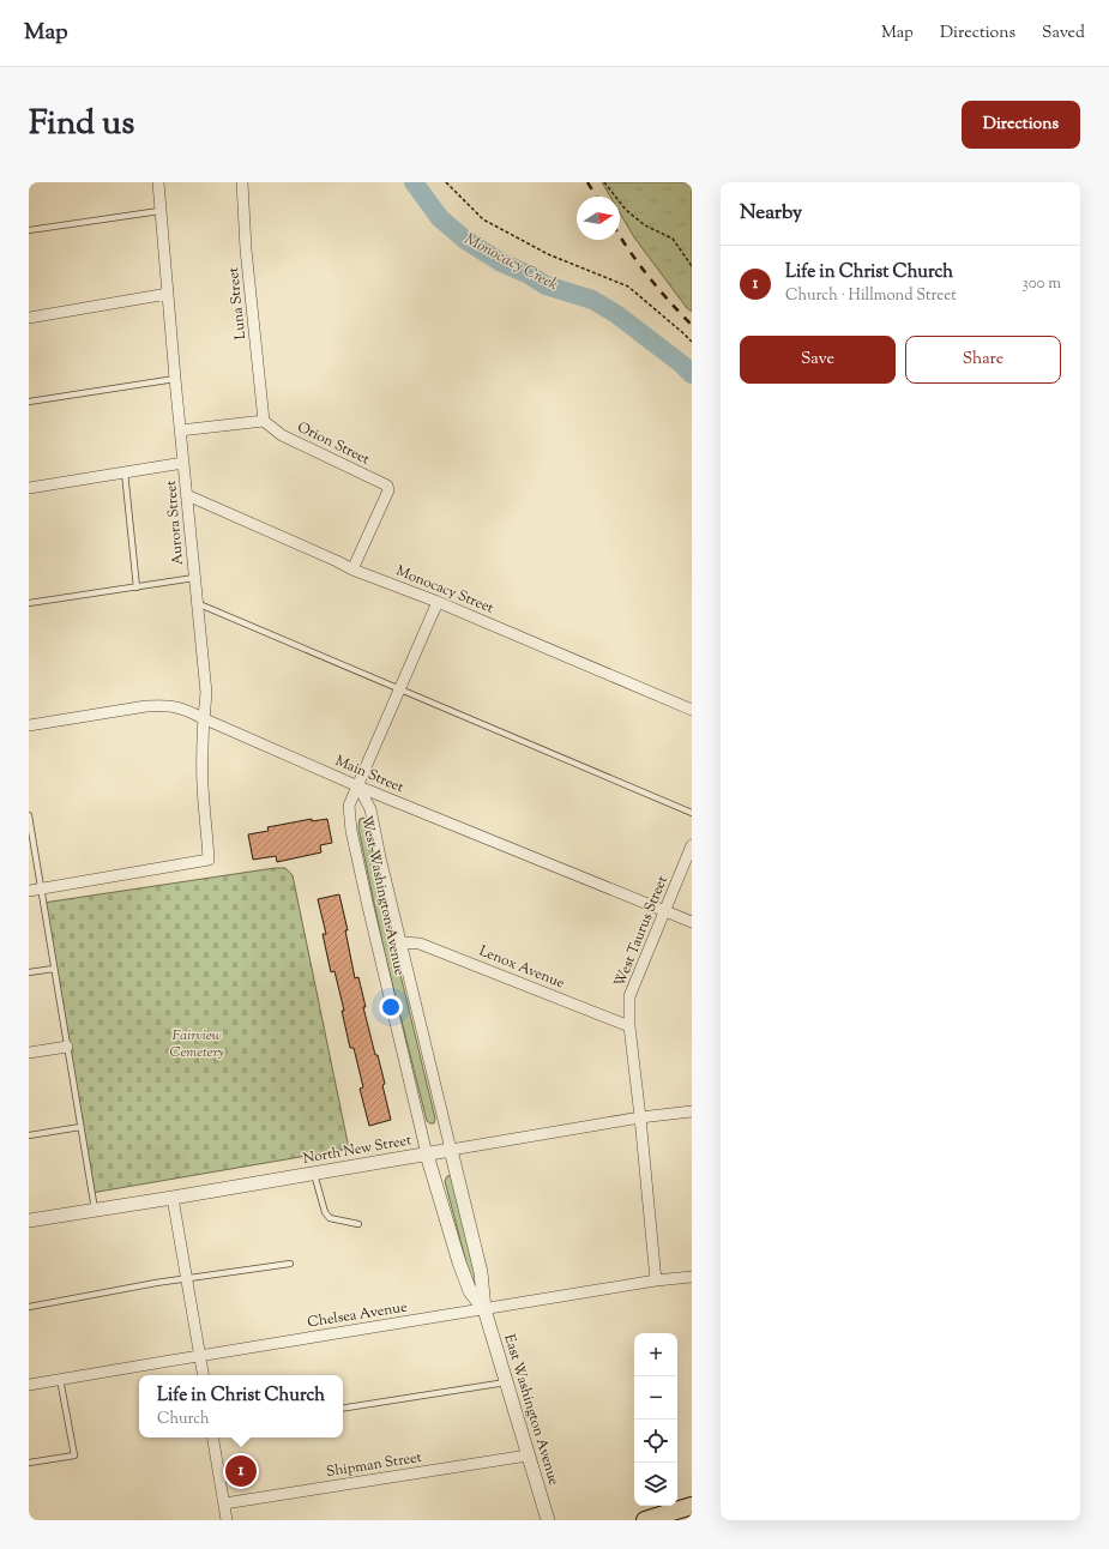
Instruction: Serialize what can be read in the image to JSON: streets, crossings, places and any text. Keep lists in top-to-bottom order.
{
  "streets": {
    "street": [
      "Luna Street",
      "Orion Street",
      "Aurora Street",
      "Monocacy Street",
      "Main Street",
      "West Washington Avenue",
      "West Taurus Street",
      "Lenox Avenue",
      "North New Street",
      "Chelsea Avenue",
      "East Washington Avenue",
      "Shipman Street"
    ]
  },
  "crossings": [
    ["Luna Street", "Orion Street"],
    ["Orion Street", "Monocacy Street"],
    ["Aurora Street", "Monocacy Street"],
    ["Aurora Street", "Main Street"],
    ["Main Street", "West Washington Avenue"],
    ["Main Street", "West Taurus Street"],
    ["West Washington Avenue", "Lenox Avenue"],
    ["West Washington Avenue", "North New Street"],
    ["West Washington Avenue", "East Washington Avenue"],
    ["West Taurus Street", "Lenox Avenue"],
    ["West Taurus Street", "North New Street"],
    ["West Taurus Street", "Chelsea Avenue"],
    ["North New Street", "East Washington Avenue"],
    ["Chelsea Avenue", "East Washington Avenue"],
    ["East Washington Avenue", "Shipman Street"]
  ],
  "water": ["Monocacy Creek"],
  "parks": ["Fairview Cemetery"],
  "north": "right",
  "page": {
    "header": "Map",
    "nav": ["Map", "Directions", "Saved"],
    "title": "Find us",
    "buttons": [
      "Directions",
      ["Save", "Share"]
    ],
    "heading": "Nearby",
    "list": [
      {
        "mark": "1",
        "name": "Life in Christ Church",
        "note": "Church · Hillmond Street",
        "value": "300 m"
      }
    ],
    "map_buttons": ["+", "−"],
    "popup": ["Life in Christ Church", "Church"],
    "pins": "1"
  }
}
